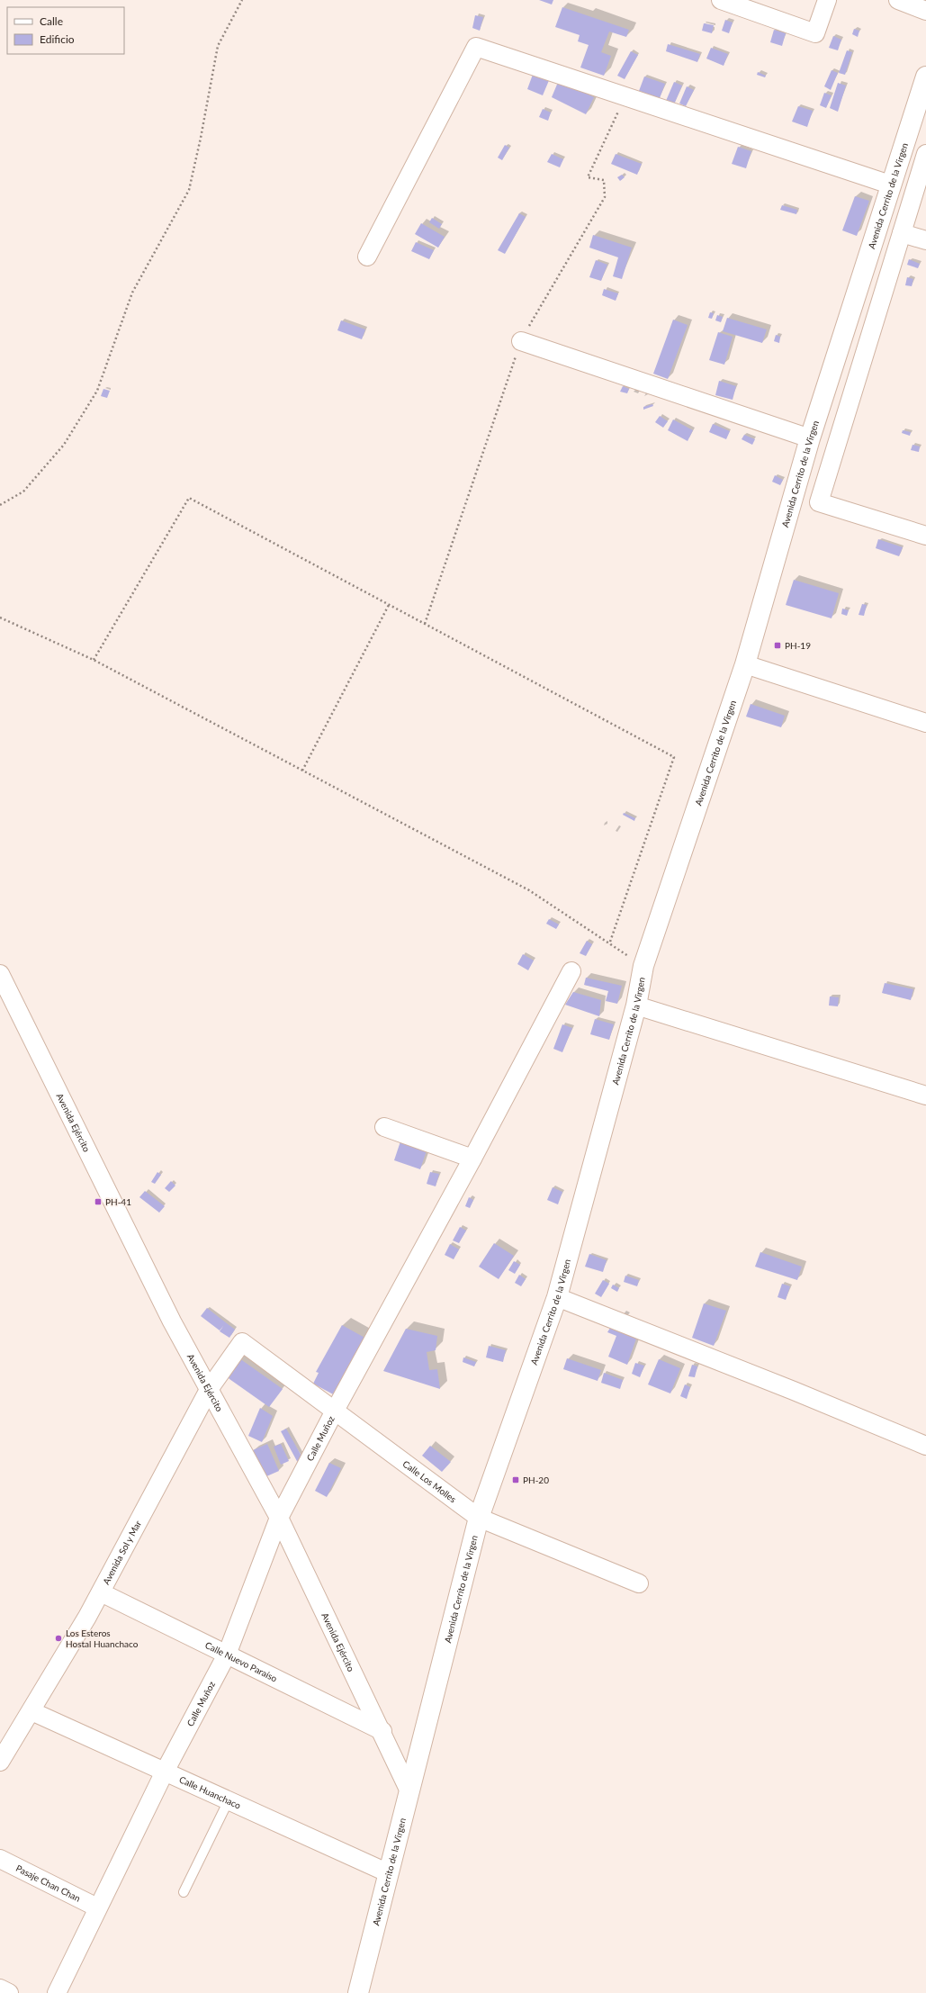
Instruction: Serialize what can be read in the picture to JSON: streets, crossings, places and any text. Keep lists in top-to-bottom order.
{
  "streets": {
    "street": [
      "Avenida Cerrito de la Virgen",
      "Avenida Ejército",
      "Calle Muñoz",
      "Calle Los Molles",
      "Avenida Sol y Mar",
      "Calle Nuevo Paraíso",
      "Calle Huanchaco",
      "Pasaje Chan Chan"
    ]
  },
  "crossings": [
    ["Avenida Cerrito de la Virgen", "Avenida Ejército"],
    ["Avenida Cerrito de la Virgen", "Calle Los Molles"],
    ["Avenida Cerrito de la Virgen", "Calle Huanchaco"],
    ["Avenida Ejército", "Calle Muñoz"],
    ["Avenida Ejército", "Avenida Sol y Mar"],
    ["Avenida Ejército", "Calle Nuevo Paraíso"],
    ["Calle Muñoz", "Calle Los Molles"],
    ["Calle Muñoz", "Calle Nuevo Paraíso"],
    ["Calle Muñoz", "Calle Huanchaco"],
    ["Calle Muñoz", "Pasaje Chan Chan"],
    ["Calle Los Molles", "Avenida Sol y Mar"],
    ["Avenida Sol y Mar", "Calle Nuevo Paraíso"],
    ["Avenida Sol y Mar", "Calle Huanchaco"]
  ],
  "places": {
    "transit": ["PH-19", "PH-41", "PH-20"],
    "other": ["Los Esteros Hostal Huanchaco"]
  },
  "legend": ["Calle", "Edificio"]
}
